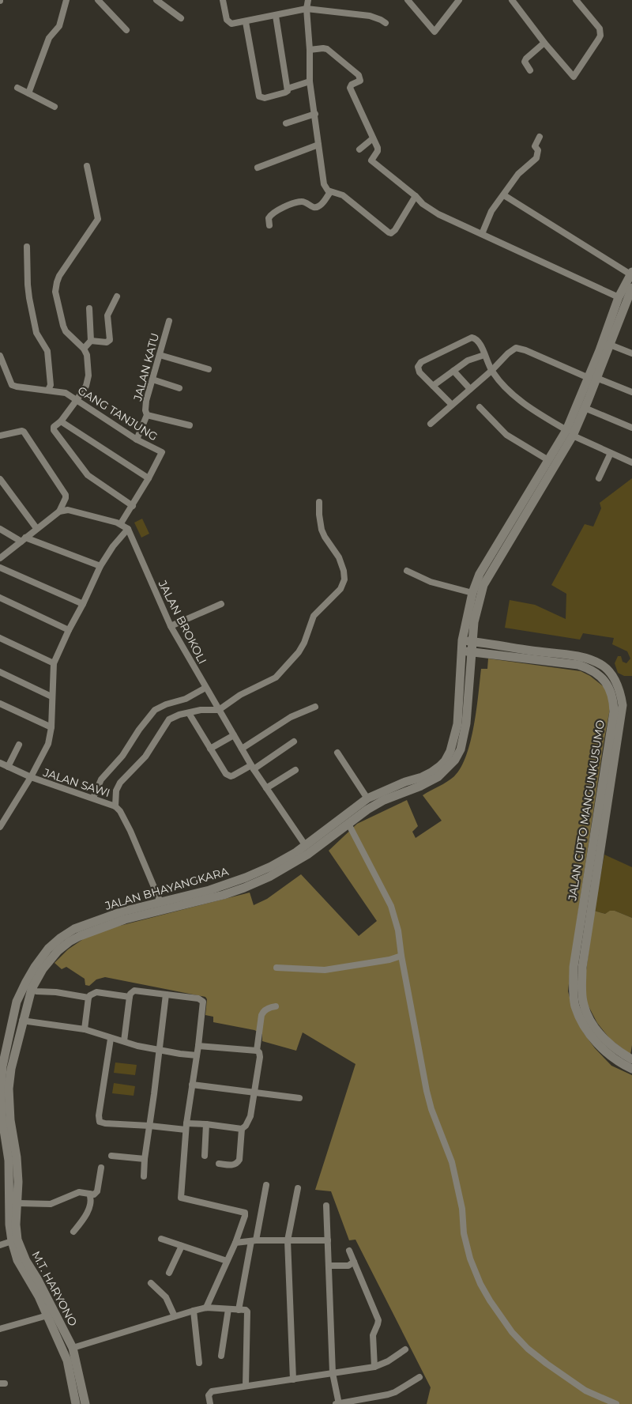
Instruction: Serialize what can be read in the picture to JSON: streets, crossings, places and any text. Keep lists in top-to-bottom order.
{
  "streets": {
    "main road": ["JALAN CIPTO MANGUNKUSUMO", "JALAN BHAYANGKARA", "M.T. HARYONO"],
    "street": [
      "JALAN KATU",
      "GANG TANJUNG",
      "JALAN BROKOLI",
      "JALAN SAWI"
    ]
  },
  "crossings": [
    ["JALAN KATU", "GANG TANJUNG"],
    ["JALAN BROKOLI", "JALAN BHAYANGKARA"],
    ["JALAN SAWI", "JALAN BHAYANGKARA"],
    ["JALAN CIPTO MANGUNKUSUMO", "JALAN BHAYANGKARA"],
    ["JALAN BHAYANGKARA", "M.T. HARYONO"]
  ]
}
